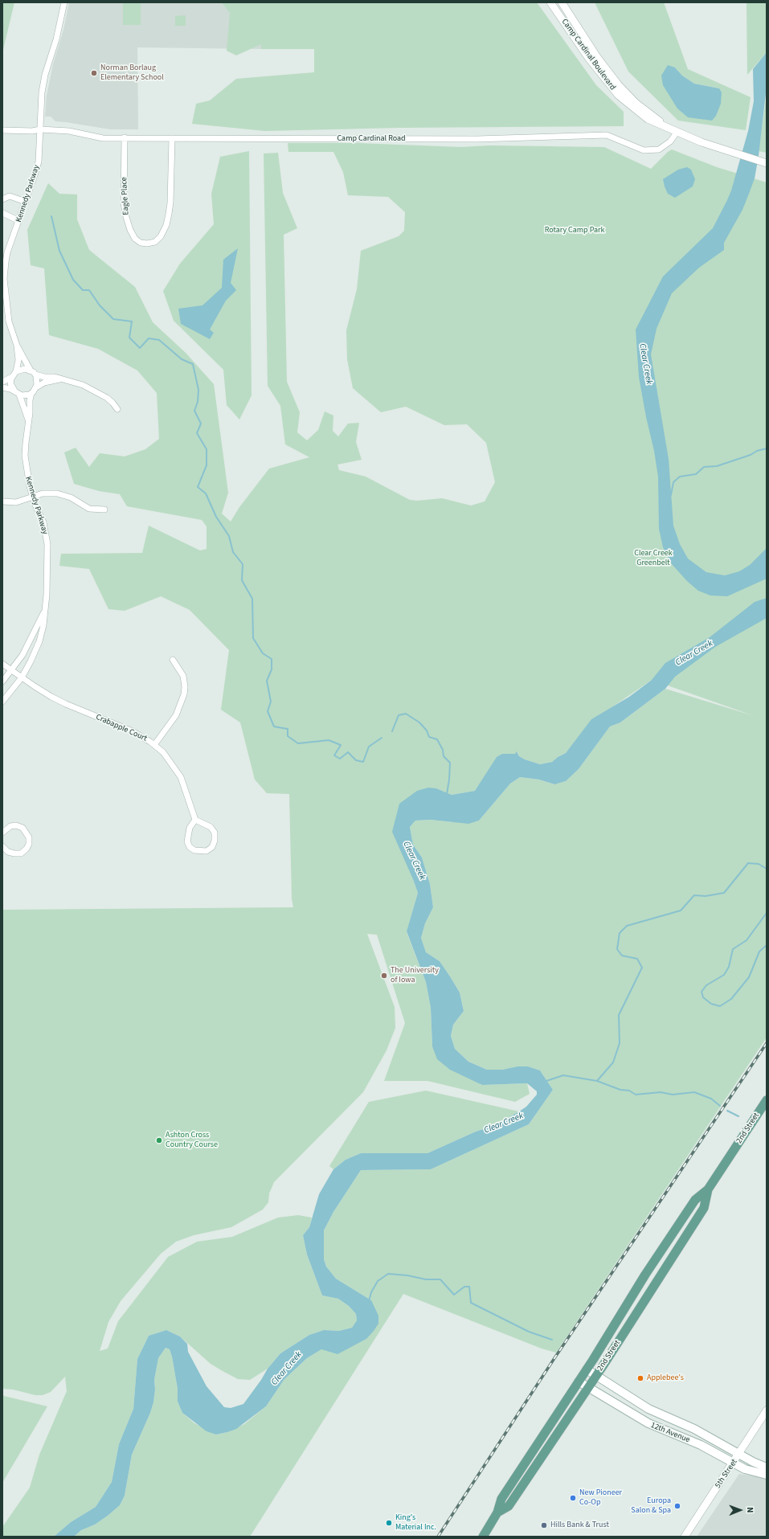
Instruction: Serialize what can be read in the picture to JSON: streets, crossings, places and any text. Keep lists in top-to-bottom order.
{
  "streets": {
    "main road": ["2nd Street", "12th Avenue"],
    "street": [
      "Camp Cardinal Boulevard",
      "Camp Cardinal Road",
      "Kennedy Parkway",
      "Eagle Place",
      "Crabapple Court",
      "5th Street"
    ]
  },
  "crossings": [
    ["Camp Cardinal Boulevard", "Camp Cardinal Road"],
    ["Camp Cardinal Road", "Kennedy Parkway"],
    ["Camp Cardinal Road", "Eagle Place"],
    ["Kennedy Parkway", "Crabapple Court"],
    ["2nd Street", "12th Avenue"],
    ["12th Avenue", "5th Street"]
  ],
  "water": ["Clear Creek"],
  "parks": ["Rotary Camp Park", "Clear Creek Greenbelt"],
  "places": [
    "Norman Borlaug Elementary School",
    "The University of Iowa",
    "Ashton Cross Country Course",
    "Applebee's",
    "New Pioneer Co-Op",
    "Europa Salon & Spa",
    "King's Material Inc.",
    "Hills Bank & Trust"
  ],
  "north": "right"
}
